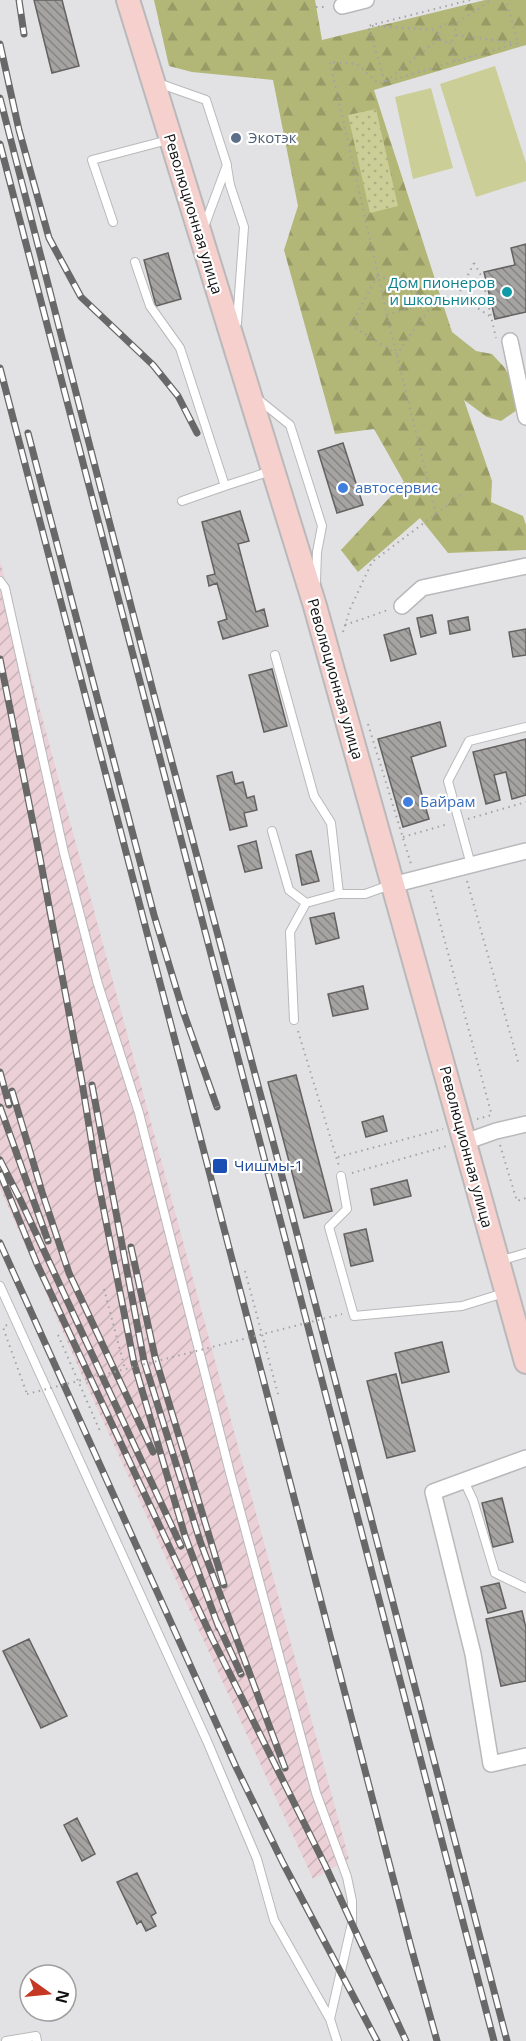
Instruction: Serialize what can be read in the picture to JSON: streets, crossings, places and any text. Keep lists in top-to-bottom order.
{
  "streets": {
    "main road": ["Революционная улица"]
  },
  "places": {
    "other": [
      "Экотэк",
      "Дом пионеров и школьников",
      "автосервис",
      "Байрам"
    ],
    "transit": ["Чишмы-1"]
  },
  "north": "right"
}
